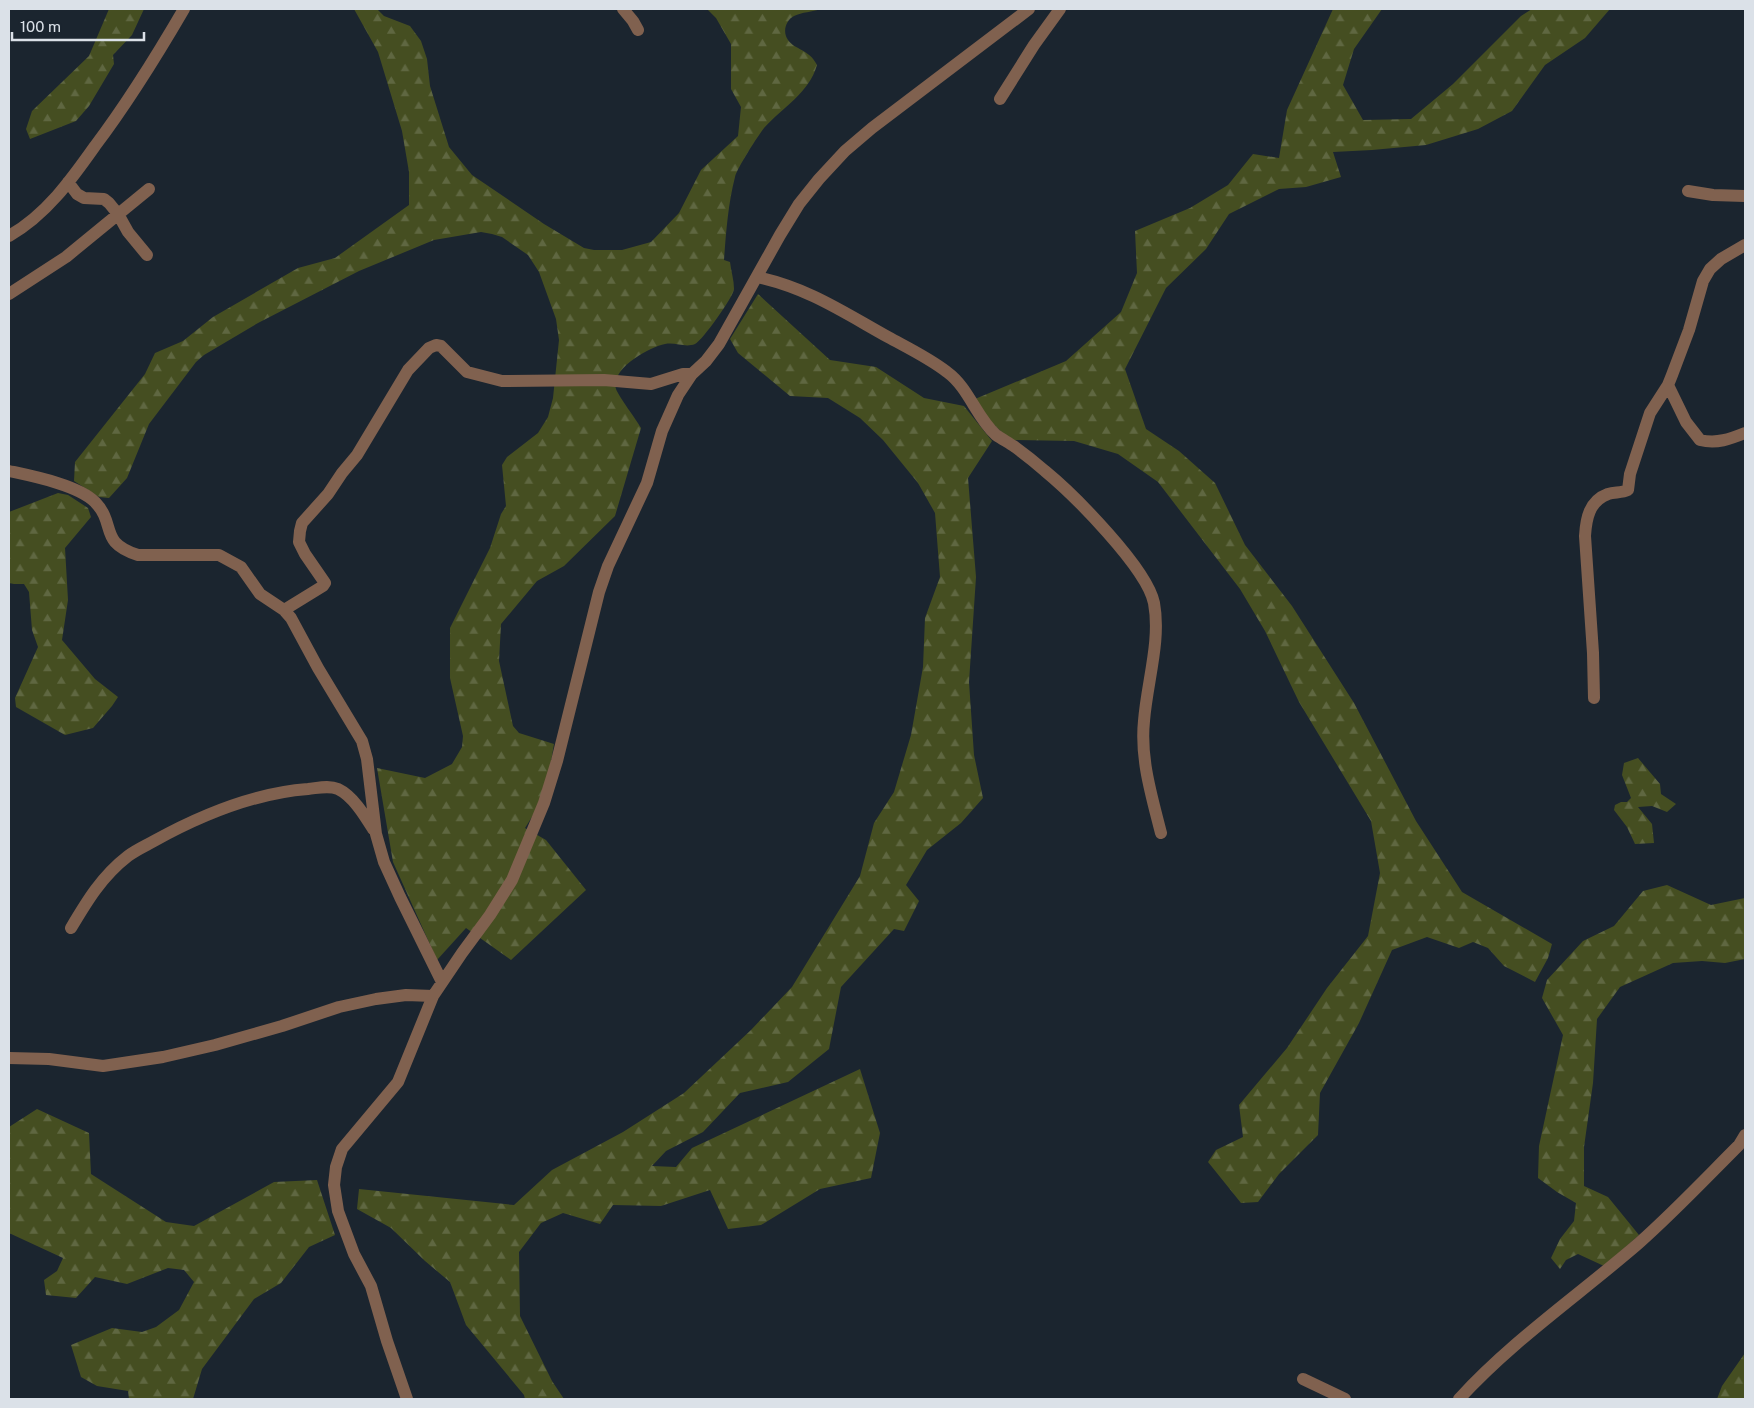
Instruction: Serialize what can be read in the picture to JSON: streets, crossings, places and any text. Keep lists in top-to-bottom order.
{
  "scale_bar": "100 m"
}
